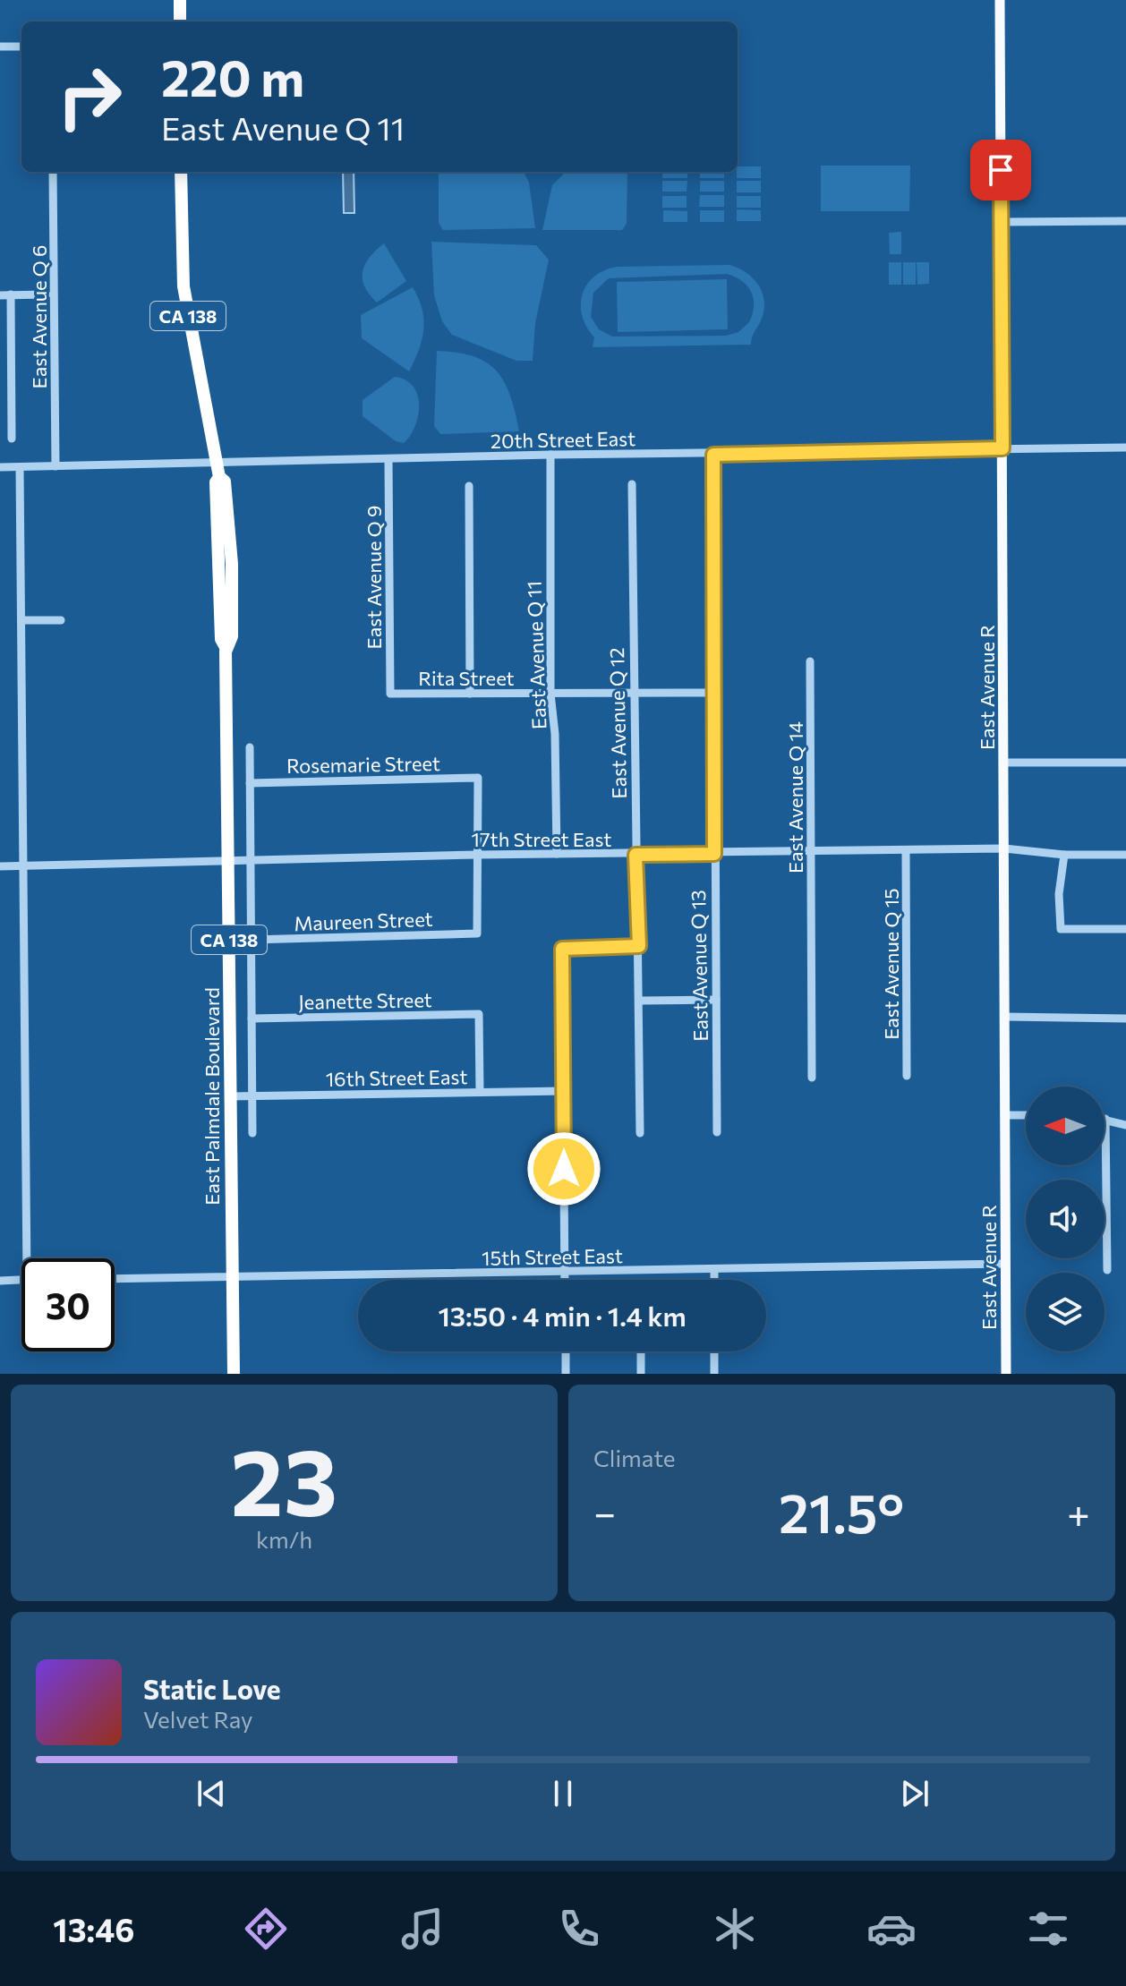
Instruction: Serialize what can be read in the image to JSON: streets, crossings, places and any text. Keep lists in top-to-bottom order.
{
  "streets": {
    "highway": ["CA 138", "East Palmdale Boulevard"],
    "main road": ["East Avenue R"],
    "street": [
      "East Avenue Q 6",
      "20th Street East",
      "East Avenue Q 9",
      "East Avenue Q 11",
      "Rita Street",
      "East Avenue Q 12",
      "Rosemarie Street",
      "East Avenue Q 14",
      "17th Street East",
      "Maureen Street",
      "East Avenue Q 15",
      "East Avenue Q 13",
      "Jeanette Street",
      "16th Street East",
      "15th Street East"
    ]
  },
  "crossings": [
    ["East Avenue Q 6", "20th Street East"],
    ["20th Street East", "East Avenue Q 9"],
    ["20th Street East", "East Avenue Q 11"],
    ["20th Street East", "East Avenue R"],
    ["20th Street East", "East Avenue Q 13"],
    ["20th Street East", "East Palmdale Boulevard"],
    ["East Avenue Q 9", "Rita Street"],
    ["East Avenue Q 11", "Rita Street"],
    ["East Avenue Q 11", "17th Street East"],
    ["Rita Street", "East Avenue Q 12"],
    ["Rita Street", "East Avenue Q 13"],
    ["East Avenue R", "17th Street East"],
    ["East Avenue R", "15th Street East"],
    ["East Avenue Q 12", "17th Street East"],
    ["Rosemarie Street", "17th Street East"],
    ["Rosemarie Street", "Maureen Street"],
    ["Rosemarie Street", "East Palmdale Boulevard"],
    ["East Avenue Q 14", "17th Street East"],
    ["17th Street East", "Maureen Street"],
    ["17th Street East", "East Avenue Q 15"],
    ["17th Street East", "East Avenue Q 13"],
    ["17th Street East", "East Palmdale Boulevard"],
    ["Maureen Street", "East Palmdale Boulevard"],
    ["Jeanette Street", "16th Street East"],
    ["Jeanette Street", "East Palmdale Boulevard"],
    ["16th Street East", "East Palmdale Boulevard"],
    ["East Palmdale Boulevard", "15th Street East"]
  ],
  "north": "left",
  "page": {
    "turn": ["220 m", "East Avenue Q 11"],
    "limit": "30",
    "trip": "13:50 · 4 min · 1.4 km",
    "tile": [
      ["23", "km/h"],
      "Climate"
    ],
    "heat": ["−", "21.5°", "+"],
    "song": ["Static Love", "Velvet Ray"],
    "tabs": "13:46"
  }
}
